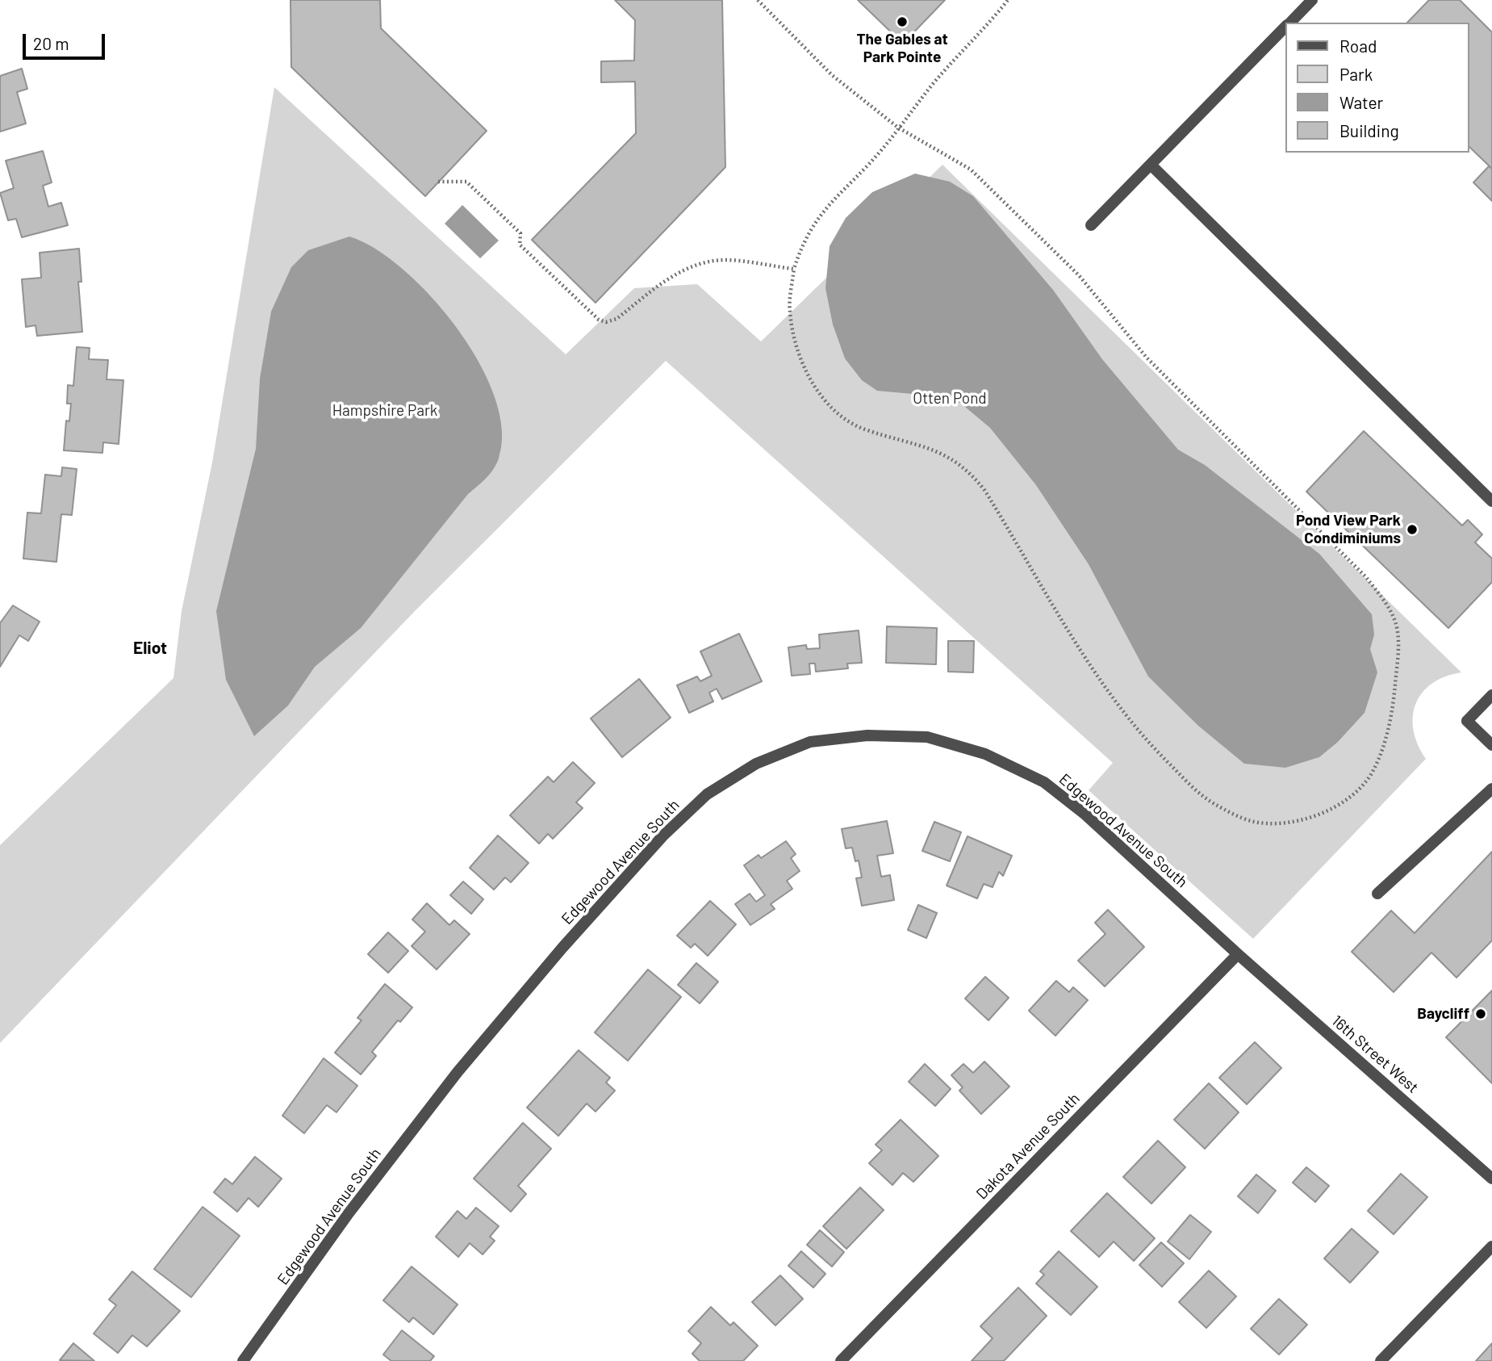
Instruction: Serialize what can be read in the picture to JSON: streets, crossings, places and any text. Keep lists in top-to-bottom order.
{
  "streets": {
    "street": ["Edgewood Avenue South", "16th Street West", "Dakota Avenue South"]
  },
  "crossings": [
    ["Edgewood Avenue South", "16th Street West"],
    ["Edgewood Avenue South", "Dakota Avenue South"],
    ["16th Street West", "Dakota Avenue South"]
  ],
  "districts": ["Eliot"],
  "parks": ["Otten Pond", "Hampshire Park"],
  "places": ["The Gables at Park Pointe", "Pond View Park Condiminiums", "Baycliff"],
  "legend": [
    "Road",
    "Park",
    "Water",
    "Building"
  ],
  "scale_bar": "20 m"
}
